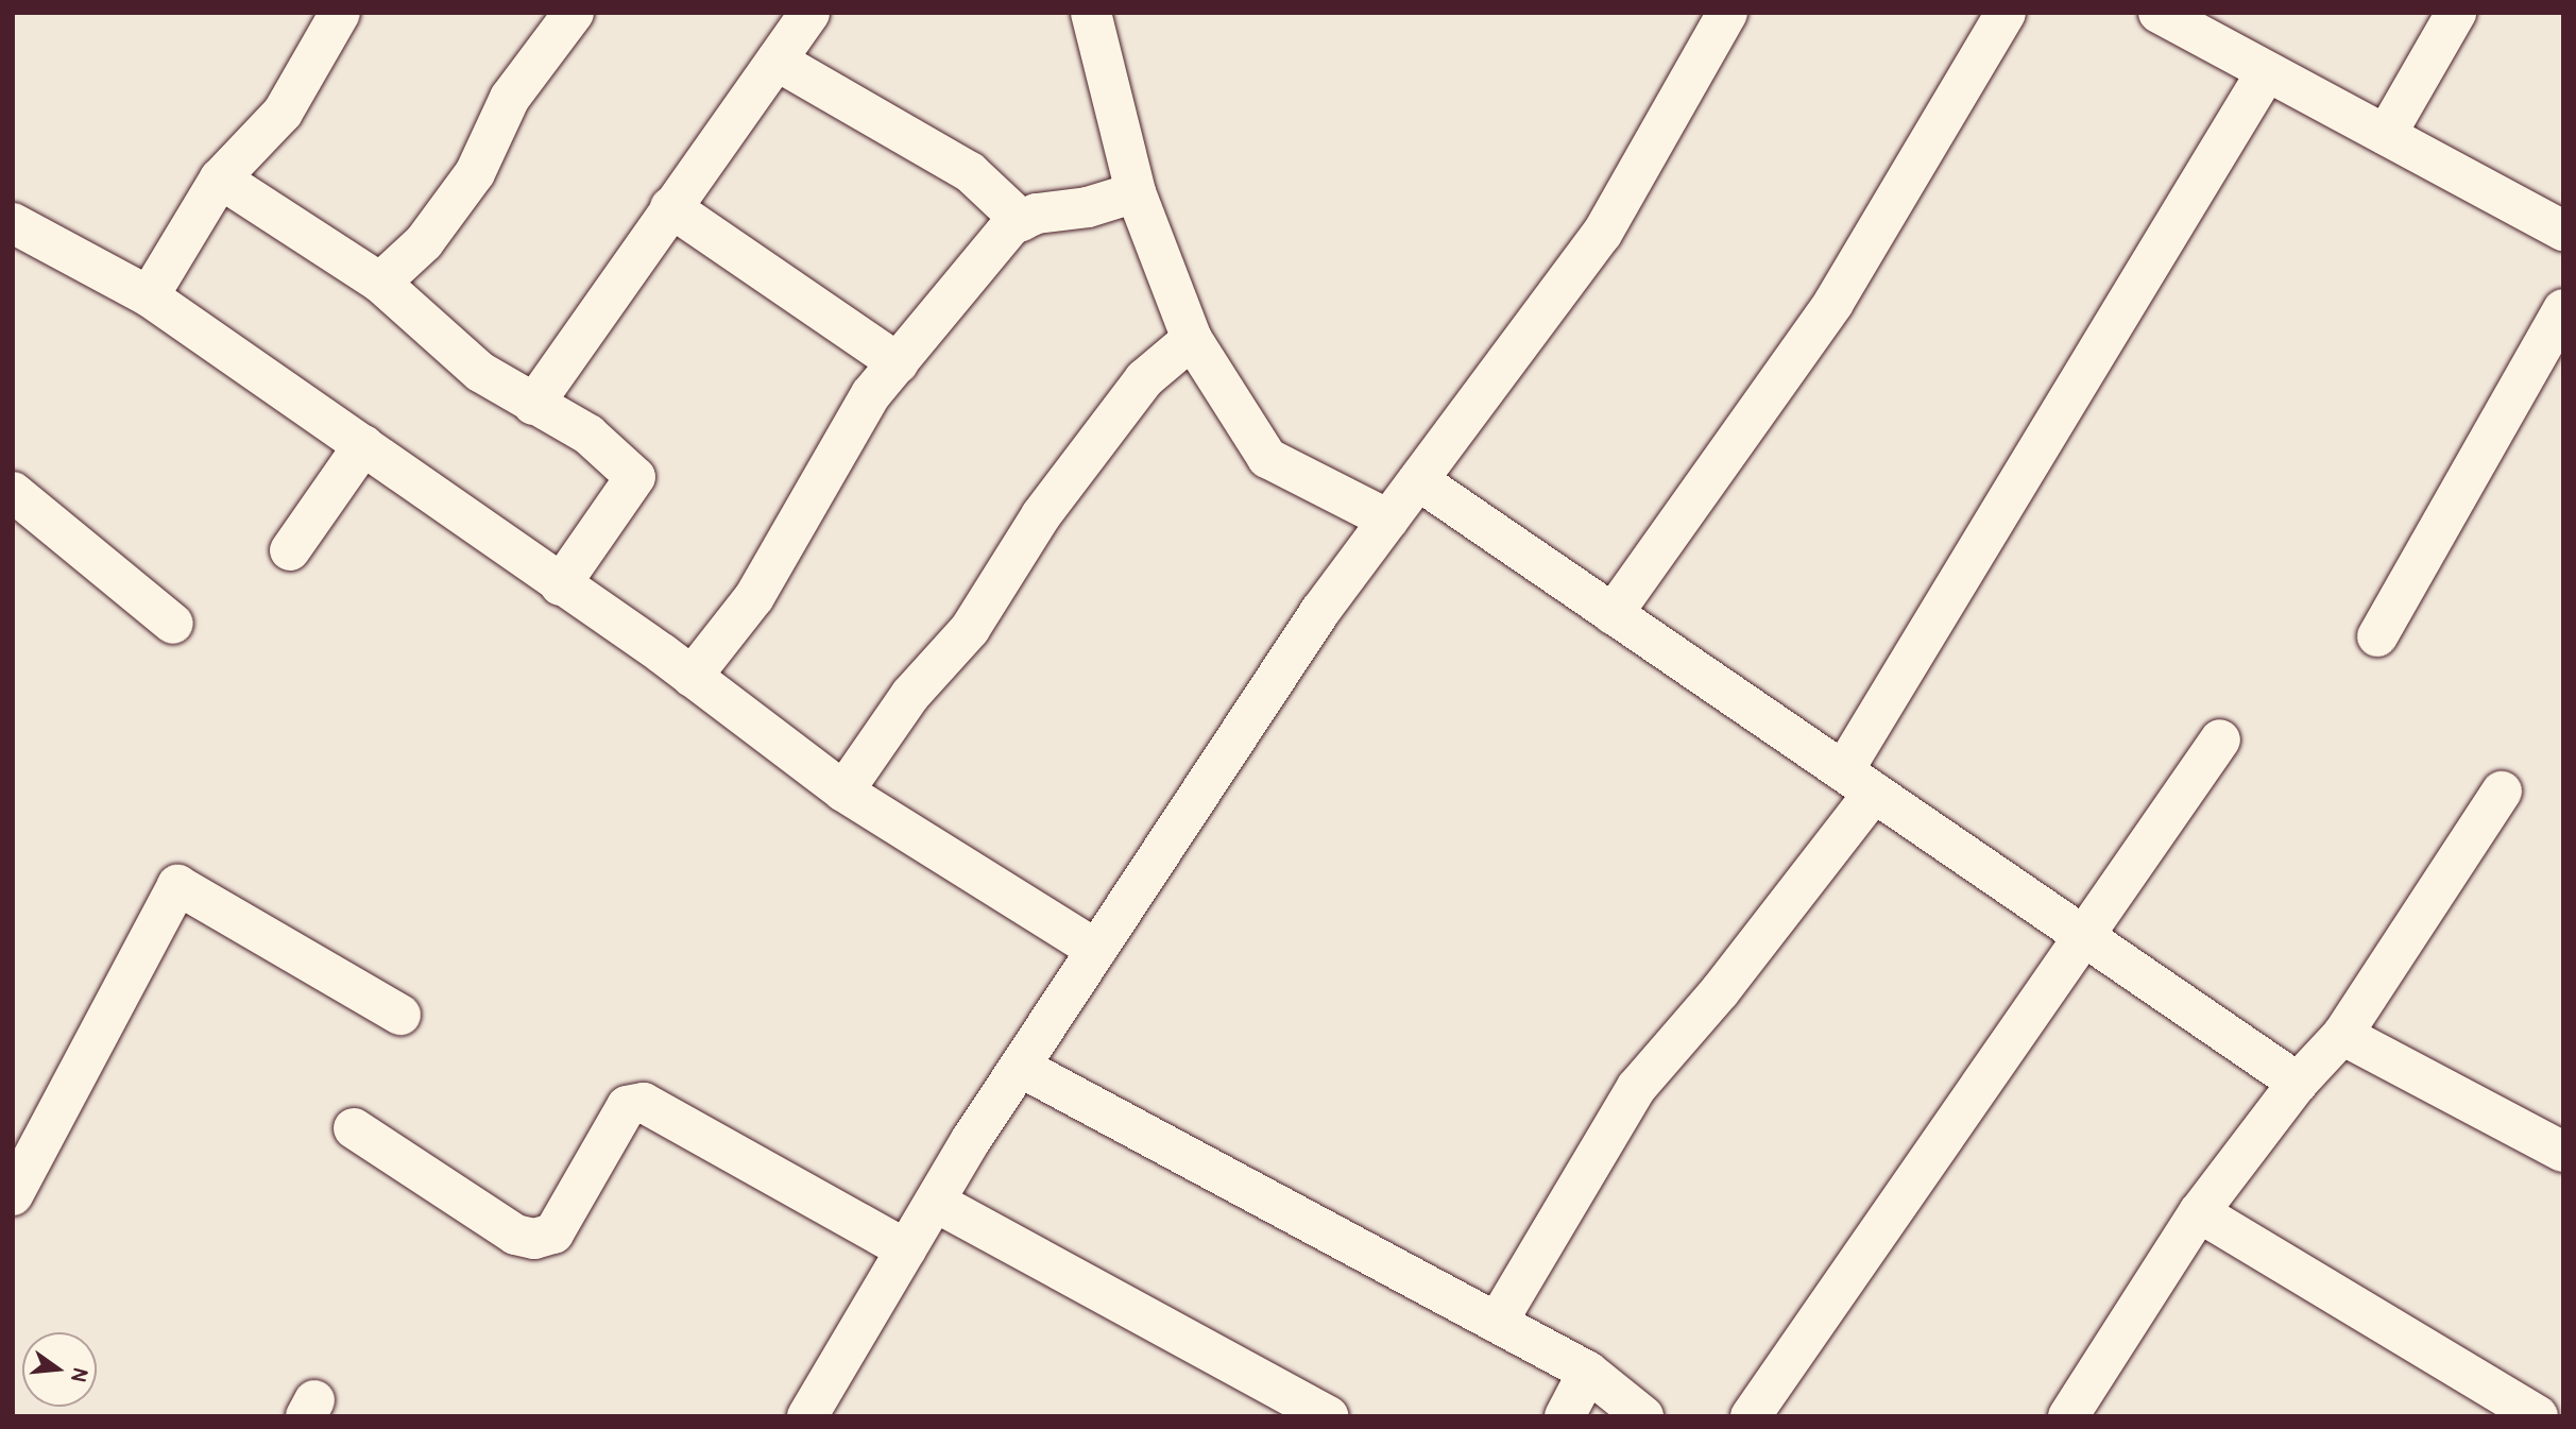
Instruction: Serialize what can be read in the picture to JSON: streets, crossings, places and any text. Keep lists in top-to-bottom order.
{
  "north": "right"
}
